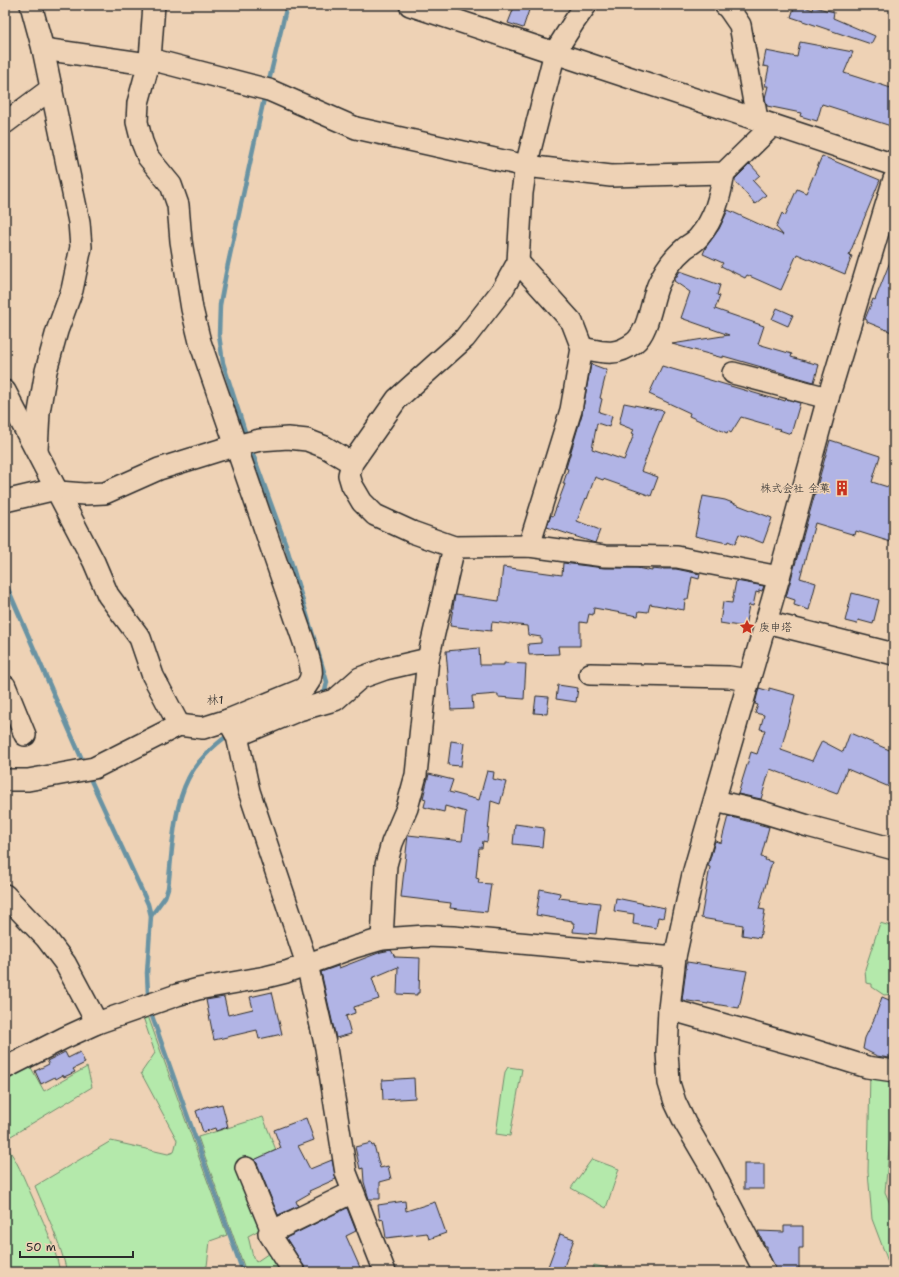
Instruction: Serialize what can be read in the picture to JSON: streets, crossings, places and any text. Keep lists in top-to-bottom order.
{
  "districts": ["林1"],
  "places": {
    "building": ["株式会社 全菓"],
    "place": ["庚申塔"]
  },
  "scale_bar": "50 m"
}
